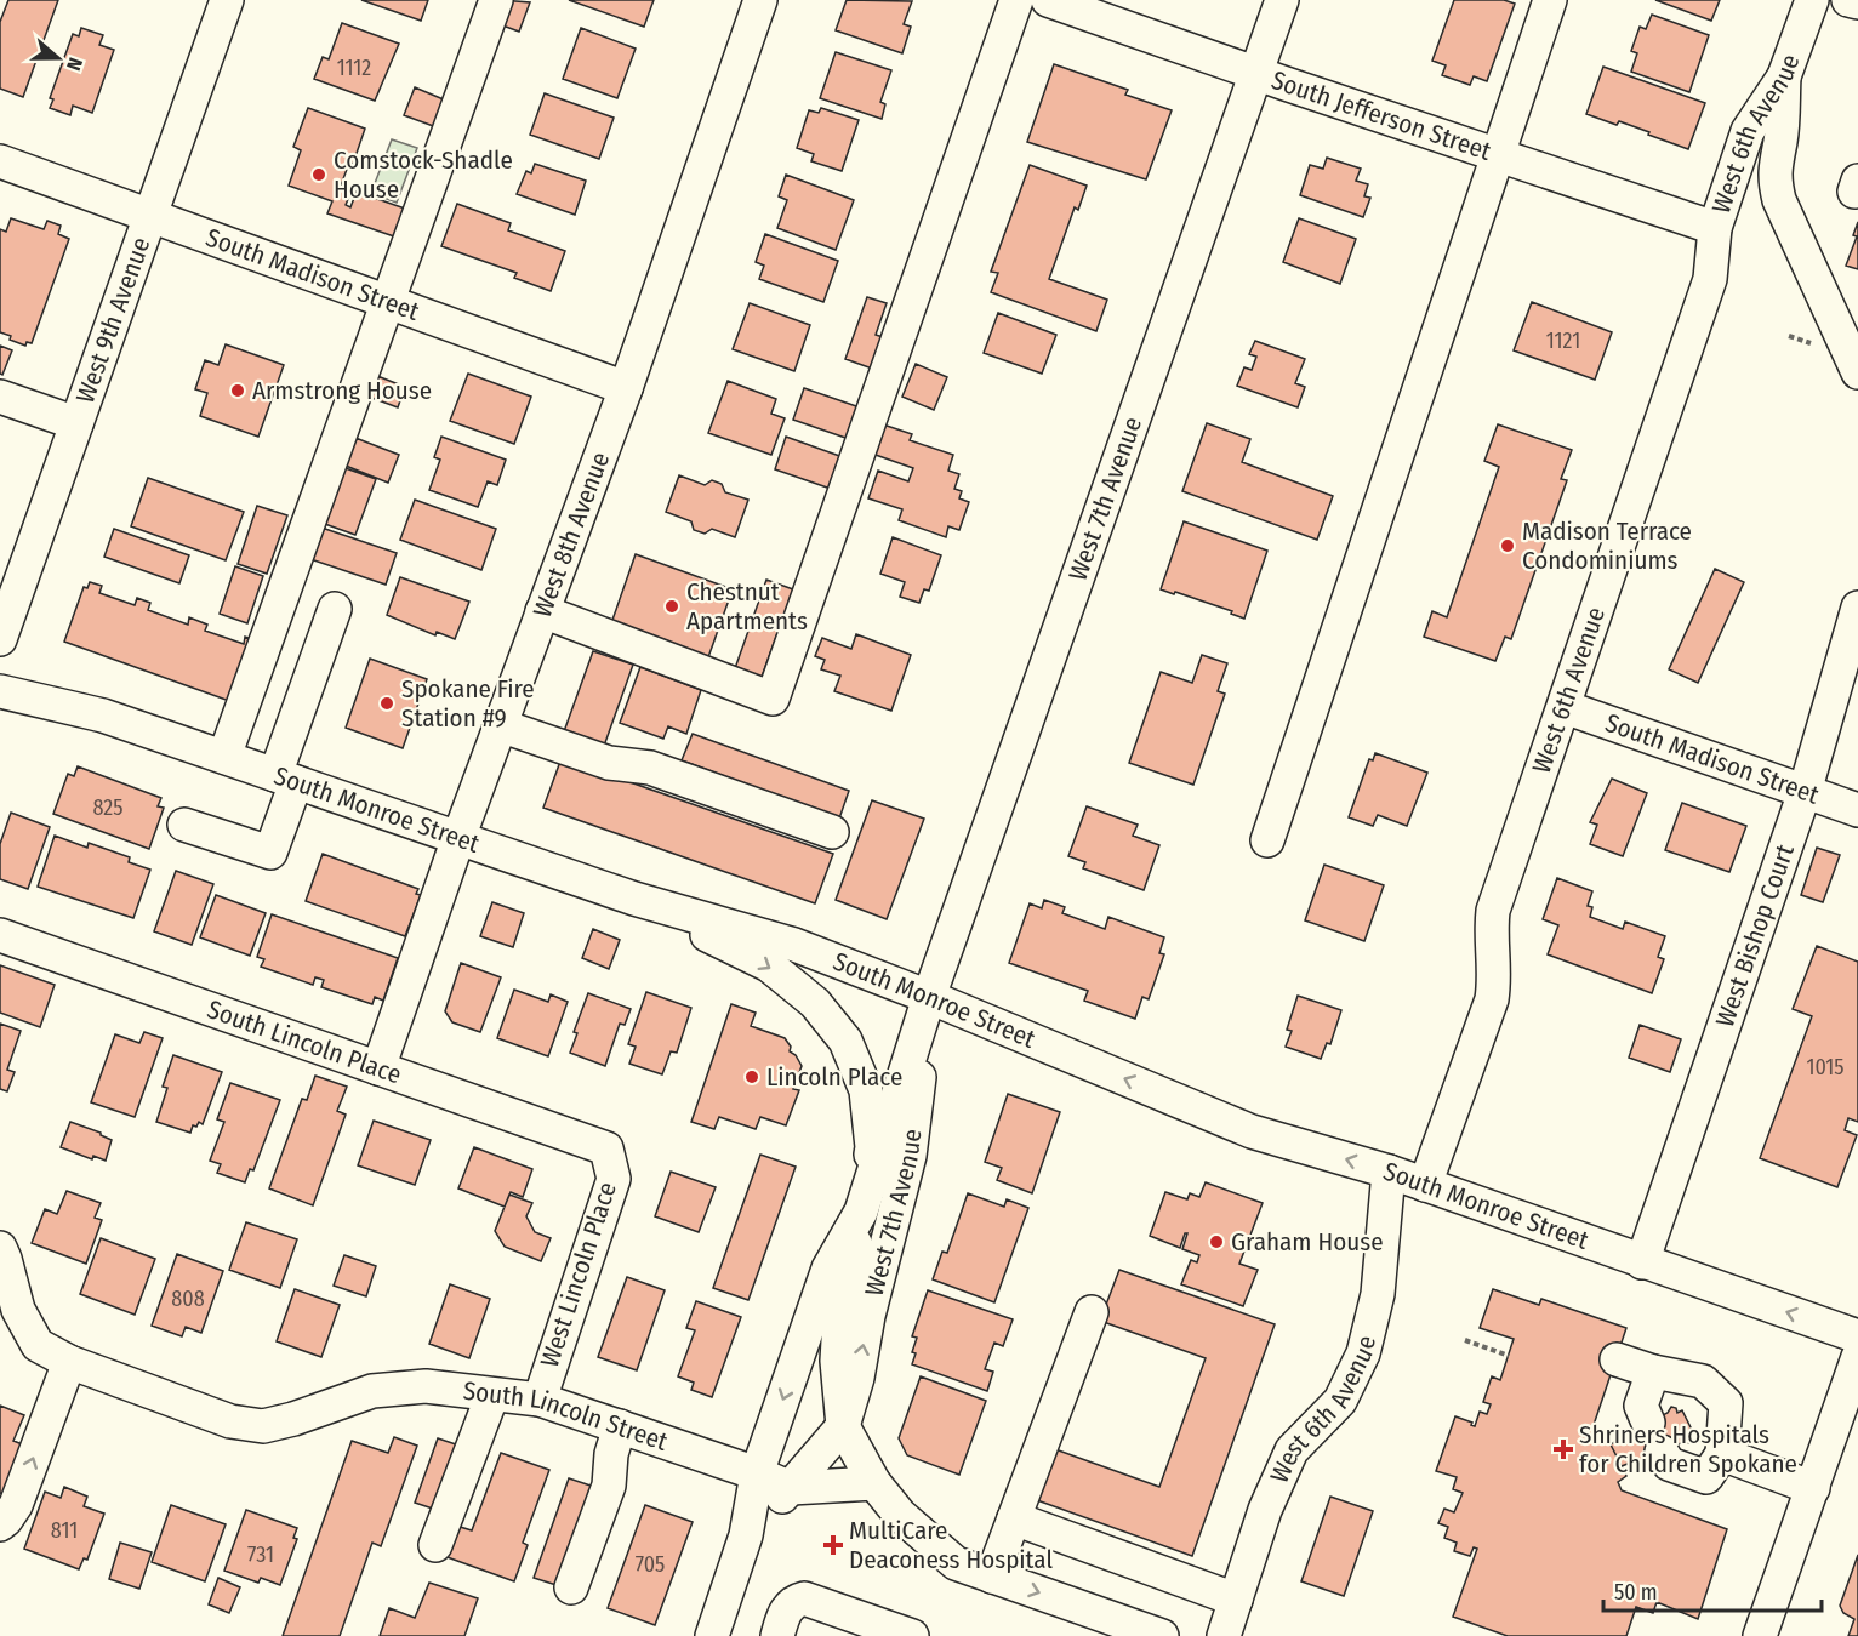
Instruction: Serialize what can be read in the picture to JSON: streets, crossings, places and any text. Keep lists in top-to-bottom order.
{
  "streets": {
    "street": [
      "South Jefferson Street",
      "West 6th Avenue",
      "South Madison Street",
      "West 9th Avenue",
      "West 7th Avenue",
      "West 8th Avenue",
      "South Monroe Street",
      "West Bishop Court",
      "South Lincoln Place",
      "West Lincoln Place",
      "South Lincoln Street"
    ]
  },
  "crossings": [
    ["South Jefferson Street", "West 6th Avenue"],
    ["South Jefferson Street", "West 7th Avenue"],
    ["West 6th Avenue", "South Madison Street"],
    ["West 6th Avenue", "South Monroe Street"],
    ["South Madison Street", "West 9th Avenue"],
    ["South Madison Street", "West 8th Avenue"],
    ["South Madison Street", "West Bishop Court"],
    ["West 7th Avenue", "South Monroe Street"],
    ["West 7th Avenue", "South Lincoln Street"],
    ["West 8th Avenue", "South Monroe Street"],
    ["West 8th Avenue", "South Lincoln Place"],
    ["South Monroe Street", "West Bishop Court"],
    ["South Lincoln Place", "West Lincoln Place"],
    ["West Lincoln Place", "South Lincoln Street"]
  ],
  "one_way": ["South Monroe Street"],
  "places": {
    "other": [
      "Comstock-Shadle House",
      "Armstrong House",
      "Madison Terrace Condominiums",
      "Chestnut Apartments",
      "Spokane Fire Station #9",
      "Lincoln Place",
      "Graham House"
    ],
    "health": ["Shriners Hospitals for Children Spokane", "MultiCare Deaconess Hospital"]
  },
  "house_numbers": [
    "1112",
    "1121",
    "825",
    "1015",
    "808",
    "811",
    "731",
    "705"
  ],
  "scale_bar": "50 m",
  "north": "right"
}
